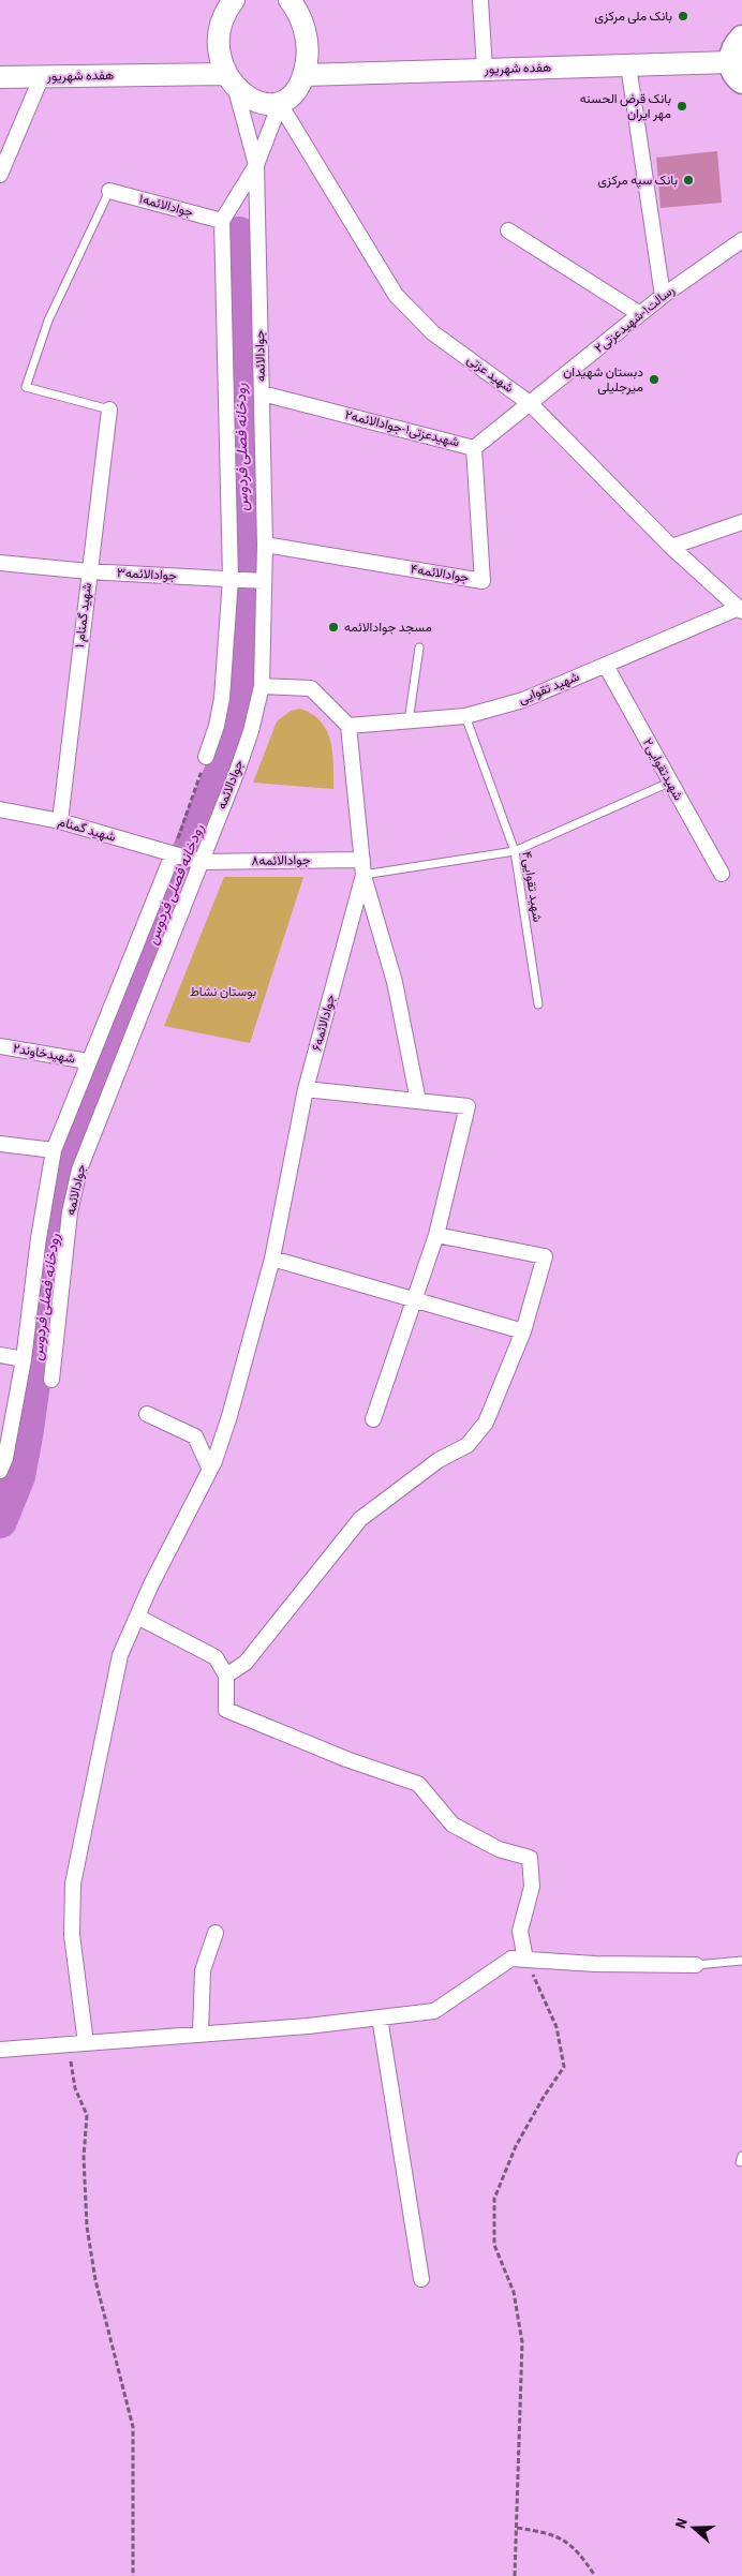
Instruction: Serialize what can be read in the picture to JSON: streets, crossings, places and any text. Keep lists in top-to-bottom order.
{
  "streets": {
    "main road": ["هفده شهریور"],
    "street": [
      "جوادالائمه۱",
      "رسالت۱-شهیدعزتی۲",
      "جوادالائمه",
      "شهید عزتی",
      "شهیدعزتی۱-جوادالائمه۲",
      "جوادالائمه۴",
      "جوادالائمه۳",
      "شهید گمنام ۱",
      "شهید تقوایی",
      "شهیدتقوایی۲",
      "شهید گمنام",
      "جوادالائمه۸",
      "جوادالائمه۶",
      "شهیدخاوند۲"
    ],
    "lane": ["شهید تقوایی۴"]
  },
  "crossings": [
    ["هفده شهریور", "جوادالائمه"],
    ["جوادالائمه۱", "جوادالائمه"],
    ["رسالت۱-شهیدعزتی۲", "شهید عزتی"],
    ["رسالت۱-شهیدعزتی۲", "شهیدعزتی۱-جوادالائمه۲"],
    ["جوادالائمه", "شهید عزتی"],
    ["جوادالائمه", "شهیدعزتی۱-جوادالائمه۲"],
    ["جوادالائمه", "جوادالائمه۴"],
    ["جوادالائمه", "جوادالائمه۳"],
    ["جوادالائمه", "شهید گمنام"],
    ["جوادالائمه", "جوادالائمه۸"],
    ["جوادالائمه", "شهیدخاوند۲"],
    ["شهید عزتی", "شهیدعزتی۱-جوادالائمه۲"],
    ["شهید عزتی", "شهید تقوایی"],
    ["شهیدعزتی۱-جوادالائمه۲", "جوادالائمه۴"],
    ["جوادالائمه۳", "شهید گمنام ۱"],
    ["شهید گمنام ۱", "شهید گمنام"],
    ["شهید تقوایی", "شهیدتقوایی۲"],
    ["شهید تقوایی", "شهید تقوایی۴"],
    ["شهید تقوایی", "جوادالائمه۶"],
    ["شهید گمنام", "جوادالائمه۸"],
    ["جوادالائمه۸", "جوادالائمه۶"]
  ],
  "water": ["رودخانه فصلی فردوس"],
  "parks": ["بوستان نشاط"],
  "places": [
    "بانک ملی مرکزی",
    "بانک قرض الحسنه مهر ایران",
    "بانک سپه مرکزی",
    "دبستان شهیدان میرجلیلی",
    "مسجد جوادالائمه"
  ],
  "north": "left"
}
